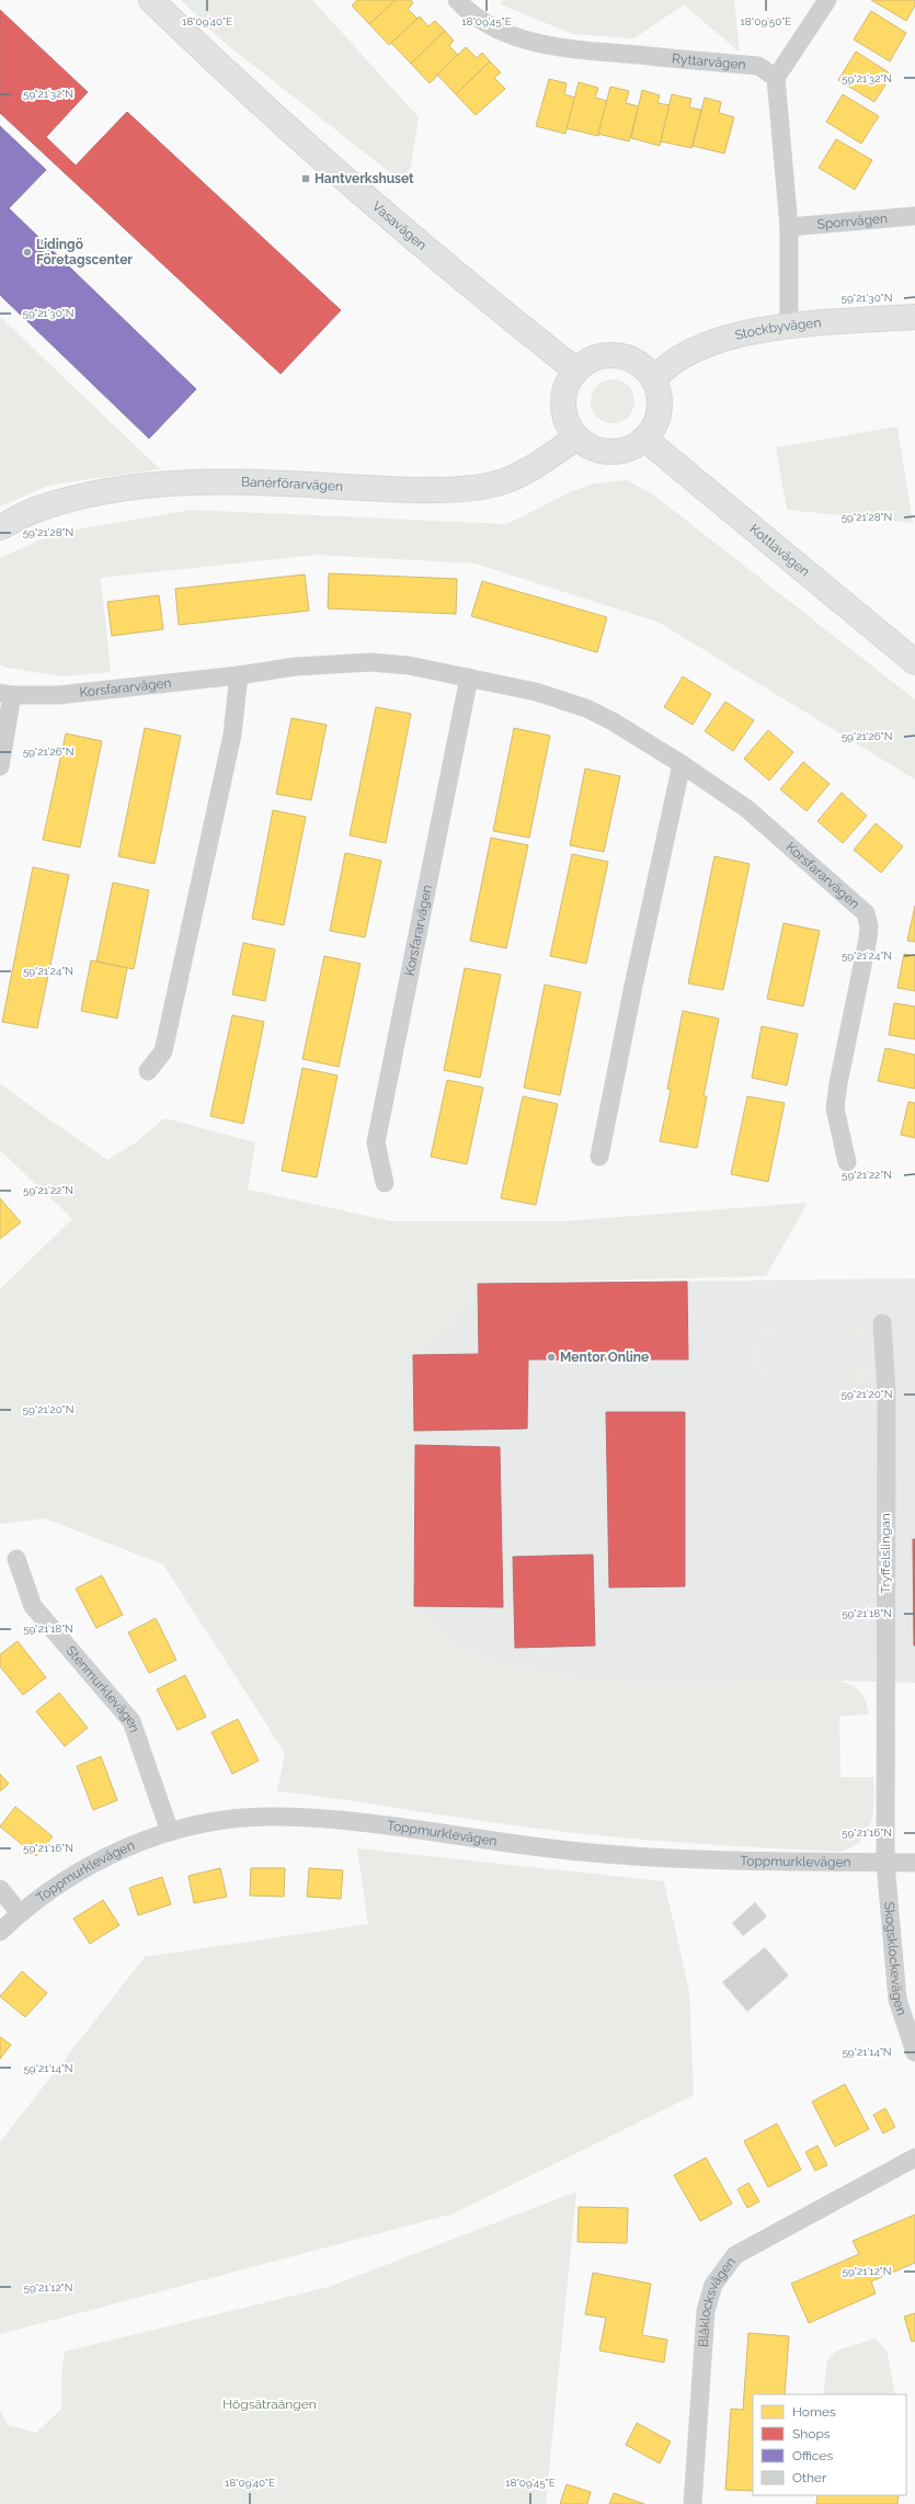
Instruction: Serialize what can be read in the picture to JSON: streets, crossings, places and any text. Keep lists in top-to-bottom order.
{
  "streets": {
    "street": [
      "Ryttarvägen",
      "Sporrvägen",
      "Vasavägen",
      "Stockbyvägen",
      "Banérförarvägen",
      "Kottlavägen",
      "Korsfararvägen",
      "Tryffelslingan",
      "Stenmurklevägen",
      "Toppmurklevägen",
      "Skogsklockevägen",
      "Blåklocksvägen"
    ]
  },
  "crossings": [
    ["Vasavägen", "Stockbyvägen"],
    ["Vasavägen", "Banérförarvägen"],
    ["Vasavägen", "Kottlavägen"],
    ["Stockbyvägen", "Banérförarvägen"],
    ["Stockbyvägen", "Kottlavägen"],
    ["Banérförarvägen", "Kottlavägen"],
    ["Tryffelslingan", "Toppmurklevägen"],
    ["Tryffelslingan", "Skogsklockevägen"],
    ["Stenmurklevägen", "Toppmurklevägen"],
    ["Toppmurklevägen", "Skogsklockevägen"]
  ],
  "parks": ["Högsätraängen"],
  "places": {
    "transit": ["Hantverkshuset"],
    "other": ["Lidingö Företagscenter", "Mentor Online"]
  },
  "legend": [
    "Homes",
    "Shops",
    "Offices",
    "Other"
  ],
  "coordinates": [
    "18°09'40\"E",
    "18°09'45\"E",
    "18°09'50\"E",
    "59°21'32\"N",
    "59°21'30\"N",
    "59°21'28\"N",
    "59°21'26\"N",
    "59°21'24\"N",
    "59°21'22\"N",
    "59°21'20\"N",
    "59°21'18\"N",
    "59°21'16\"N",
    "59°21'14\"N",
    "59°21'12\"N"
  ]
}
